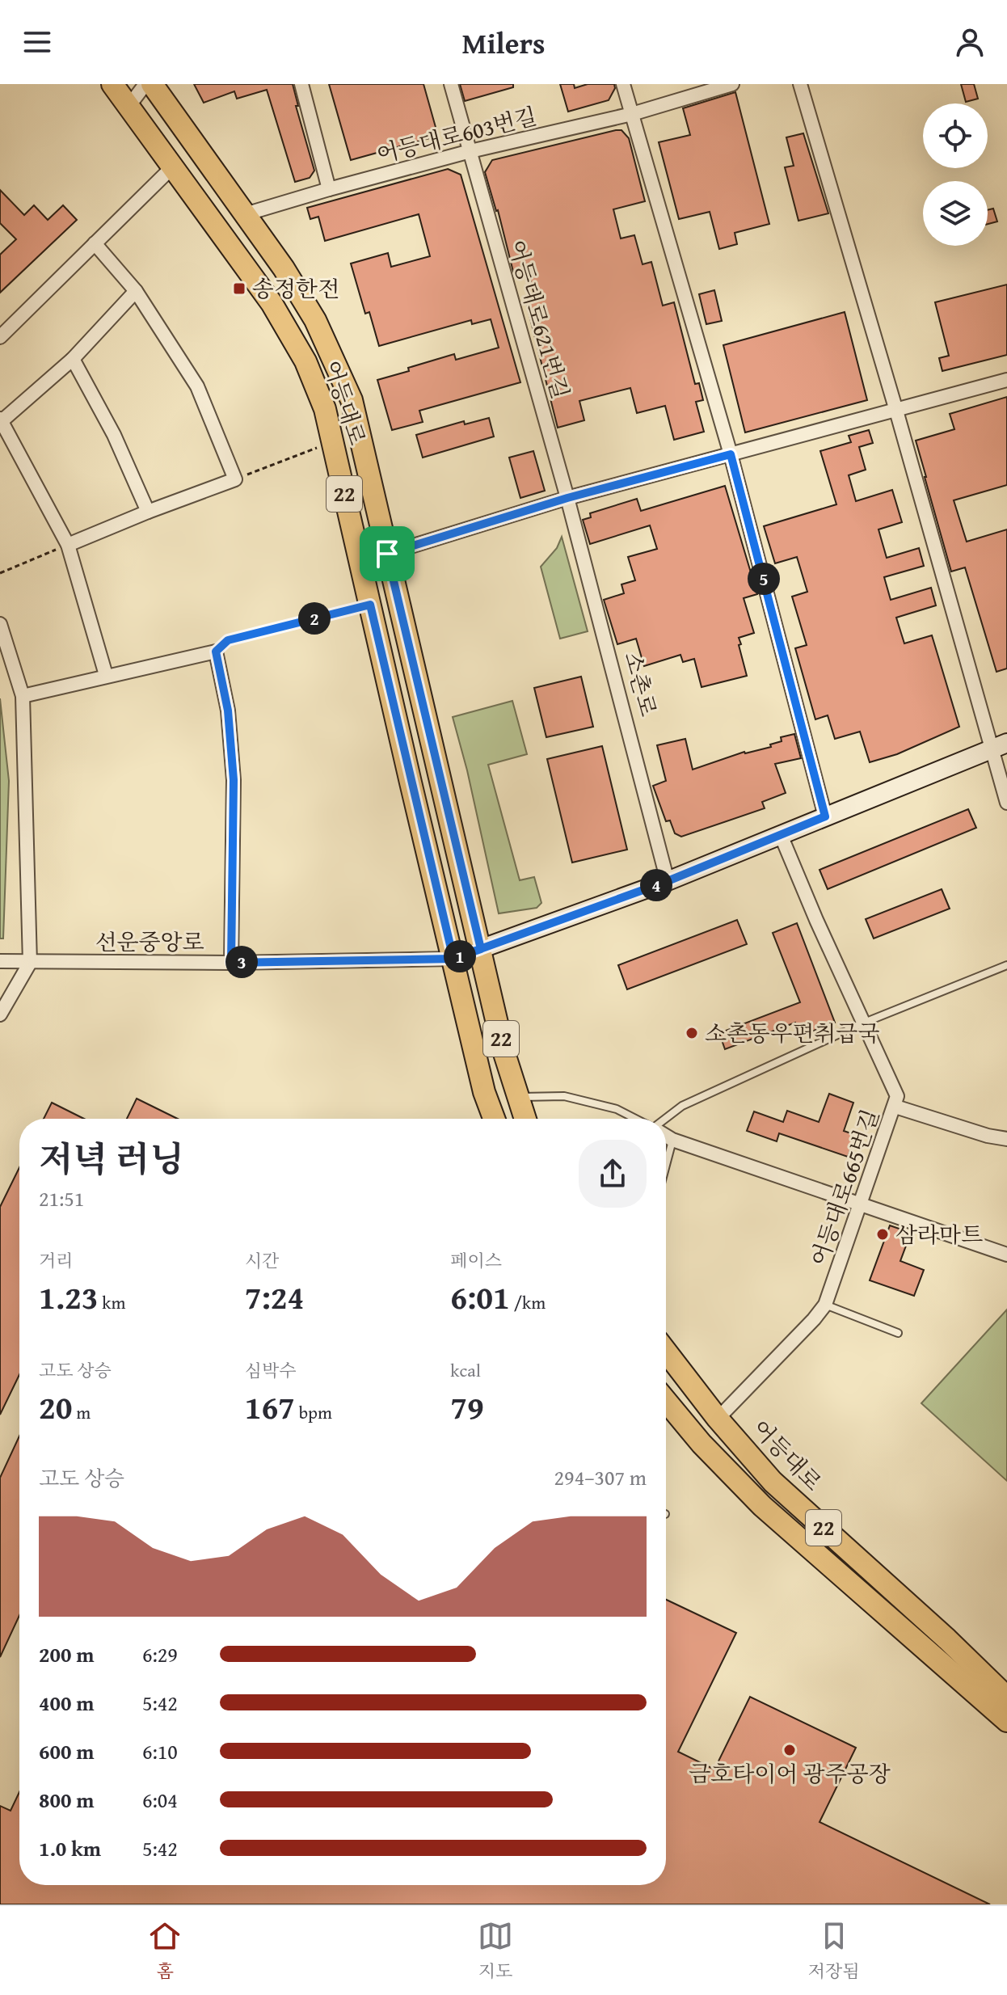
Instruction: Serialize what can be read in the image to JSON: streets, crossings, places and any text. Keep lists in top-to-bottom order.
{
  "streets": {
    "main road": ["어등대로", "22"],
    "street": [
      "어등대로603번길",
      "어등대로621번길",
      "소촌로",
      "선운중앙로",
      "어등대로665번길"
    ]
  },
  "crossings": [
    ["어등대로603번길", "어등대로621번길"],
    ["어등대로603번길", "어등대로"],
    ["어등대로621번길", "소촌로"],
    ["어등대로", "선운중앙로"],
    ["어등대로", "어등대로665번길"]
  ],
  "places": {
    "transit": ["송정한전"],
    "other": ["소촌동우편취급국", "삼라마트", "금호타이어 광주공장"]
  },
  "page": {
    "header": "Milers",
    "pins": [
      "5",
      "2",
      "4",
      "1",
      "3"
    ],
    "heading": ["저녁 러닝", "21:51"],
    "stats": [
      ["거리", "1.23 km"],
      ["시간", "7:24"],
      ["페이스", "6:01 /km"],
      ["고도 상승", "20 m"],
      ["심박수", "167 bpm"],
      ["kcal", "79"]
    ],
    "chart": ["고도 상승", "294–307 m"],
    "list": [
      {
        "name": "200 m",
        "note": "6:29"
      },
      {
        "name": "400 m",
        "note": "5:42"
      },
      {
        "name": "600 m",
        "note": "6:10"
      },
      {
        "name": "800 m",
        "note": "6:04"
      },
      {
        "name": "1.0 km",
        "note": "5:42"
      }
    ],
    "tabs": ["홈", "지도", "저장됨"]
  }
}
